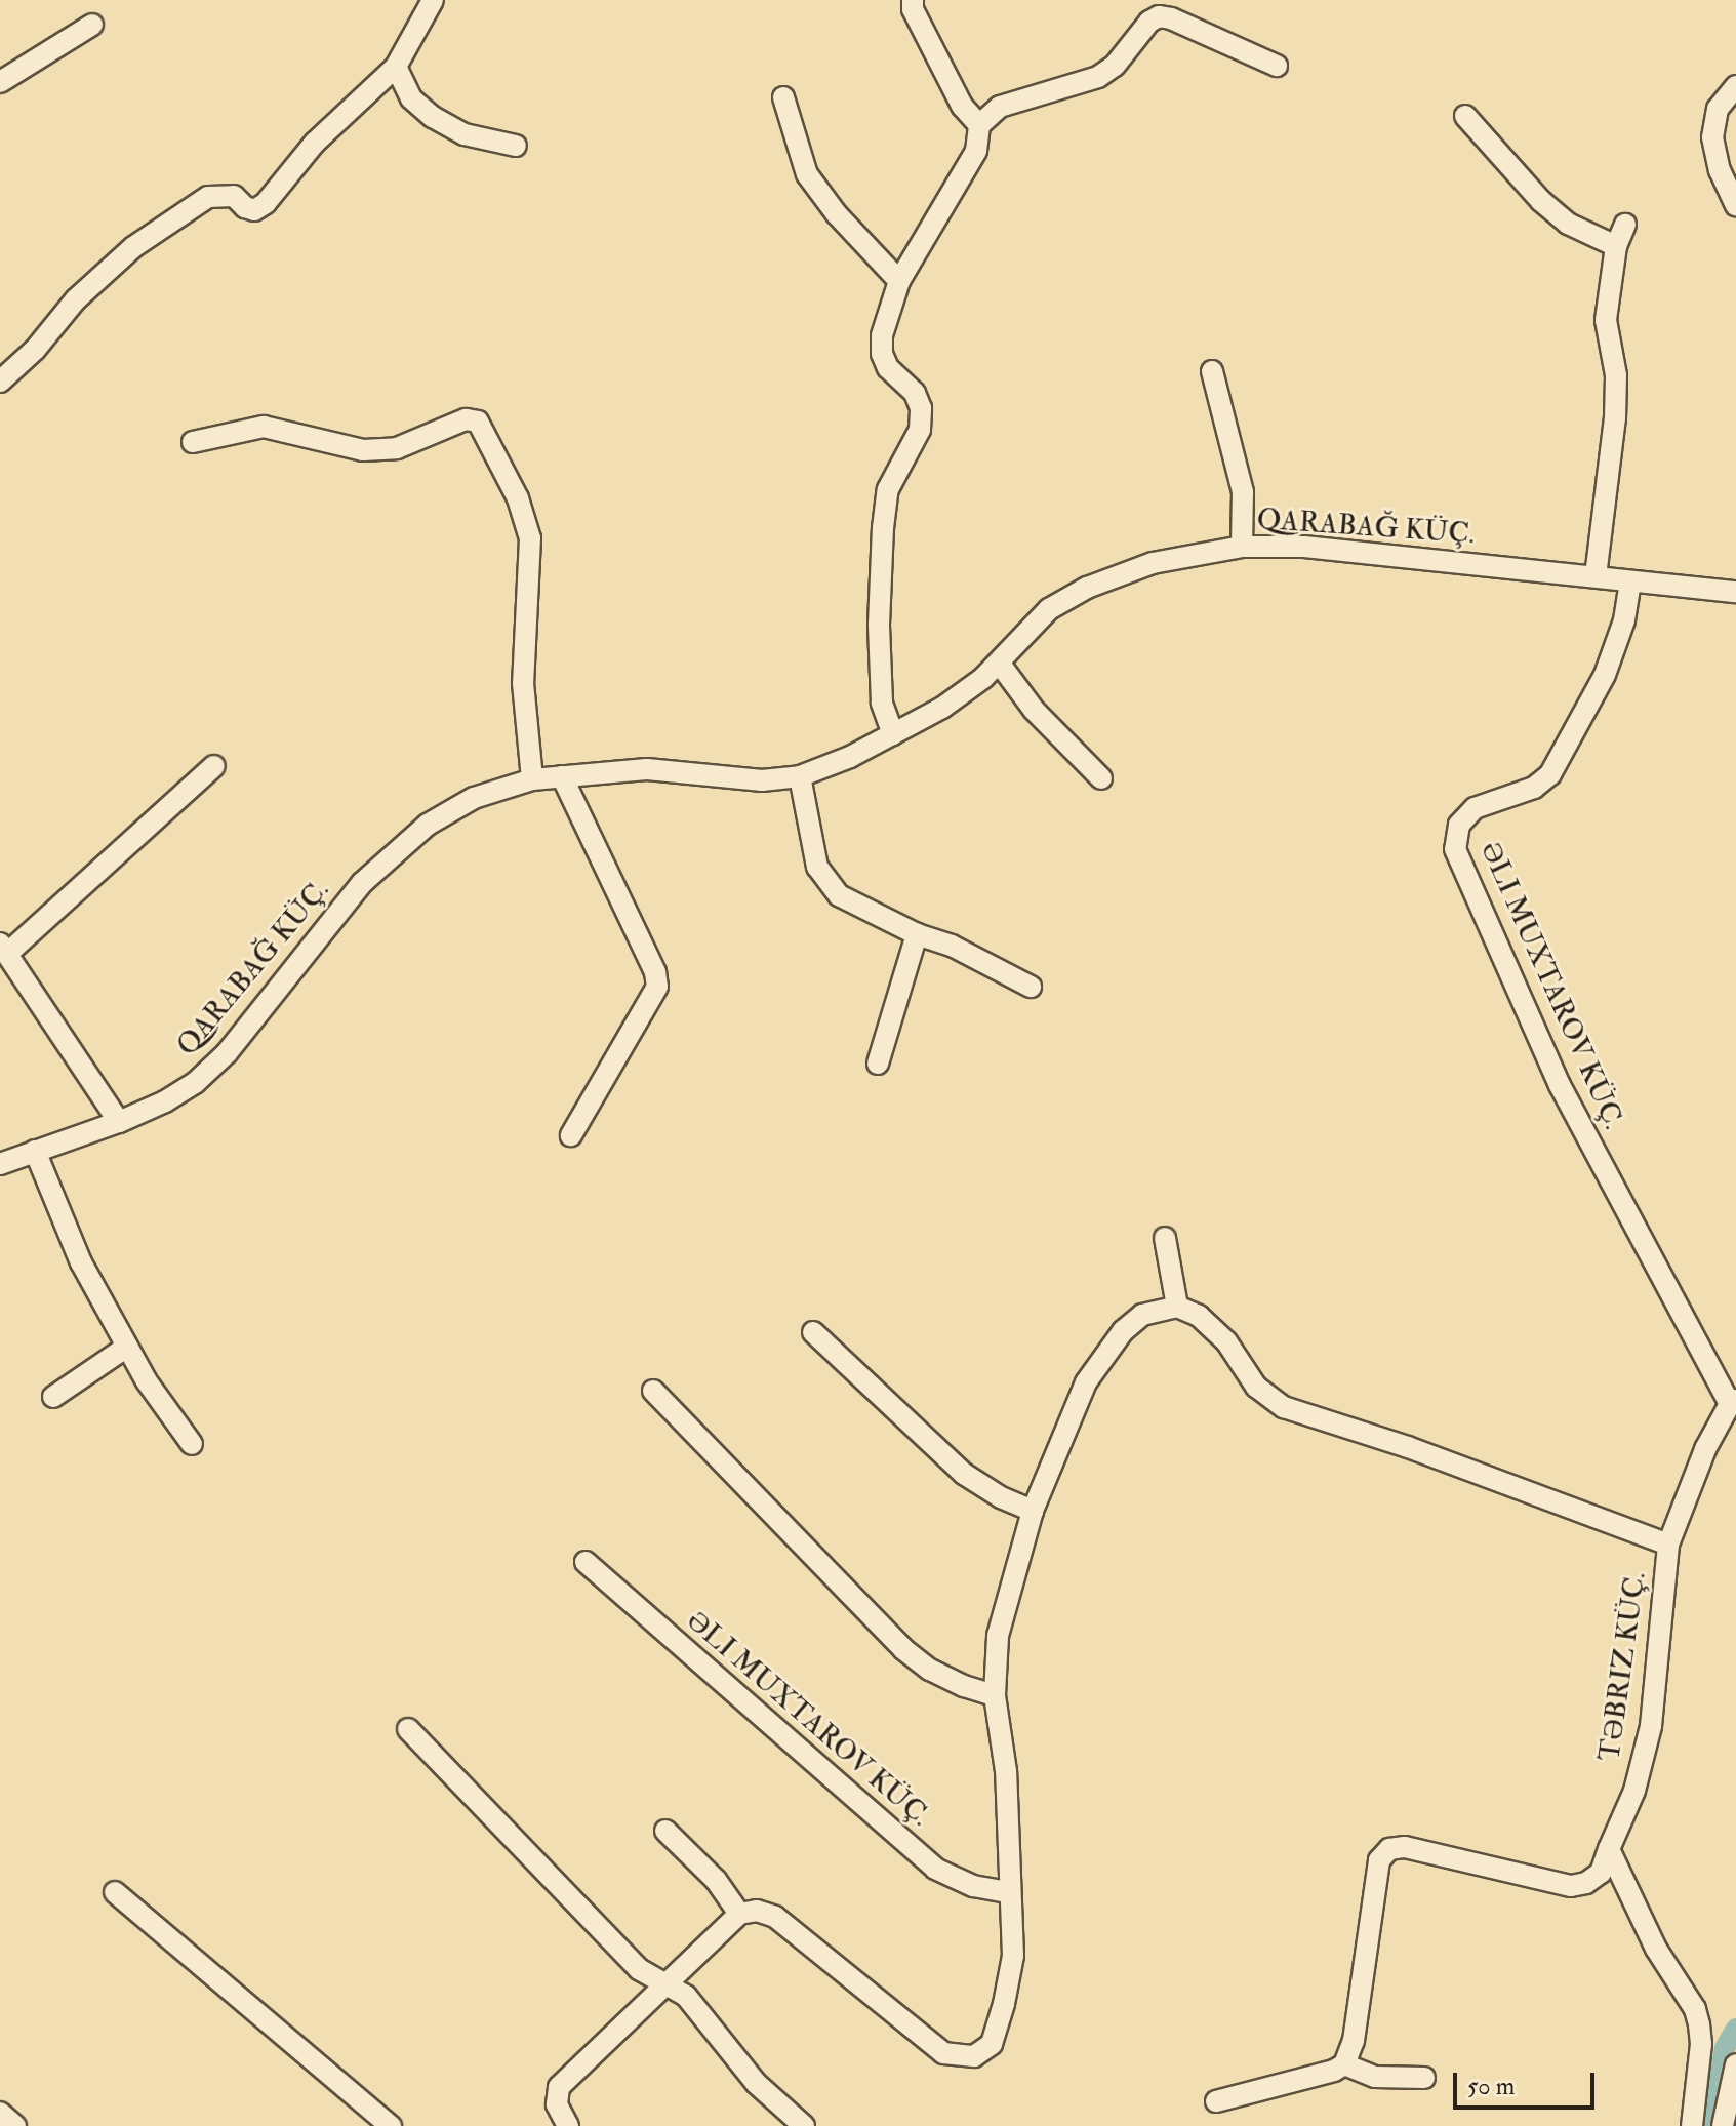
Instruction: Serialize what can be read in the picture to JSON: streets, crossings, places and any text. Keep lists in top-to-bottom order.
{
  "streets": {
    "street": ["QARABAĞ KÜÇ.", "ƏLI MUXTAROV KÜÇ.", "TƏBRIZ KÜÇ."]
  },
  "crossings": [
    ["QARABAĞ KÜÇ.", "ƏLI MUXTAROV KÜÇ."],
    ["ƏLI MUXTAROV KÜÇ.", "TƏBRIZ KÜÇ."]
  ],
  "scale_bar": "50 m"
}
